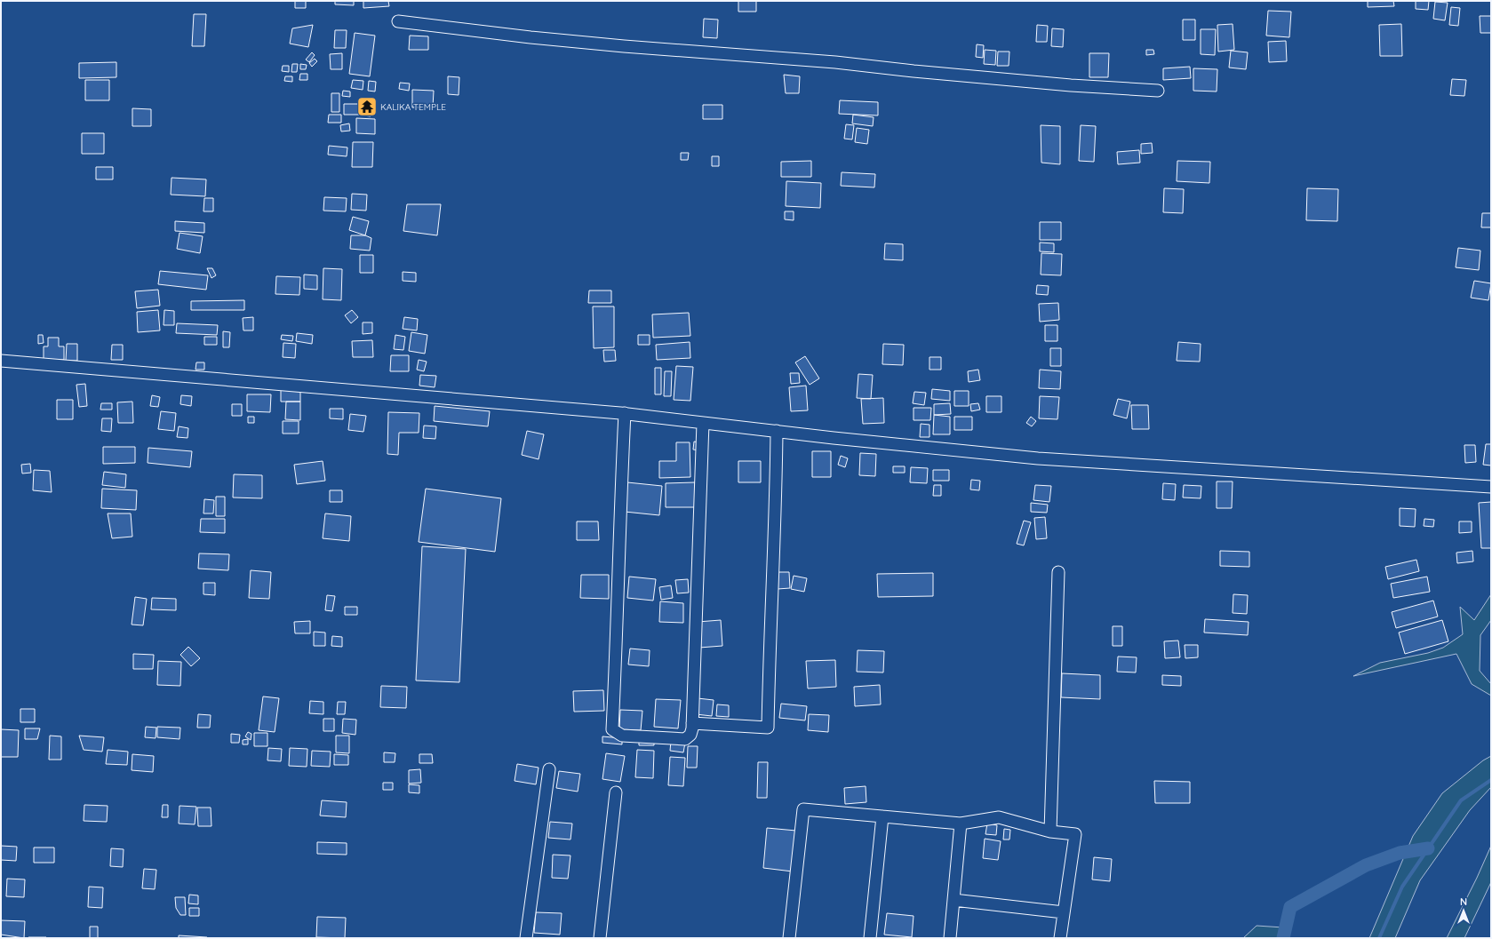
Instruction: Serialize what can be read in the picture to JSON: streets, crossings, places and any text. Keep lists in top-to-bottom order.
{
  "places": {
    "temple": ["KALIKA TEMPLE"]
  },
  "north": "top"
}
